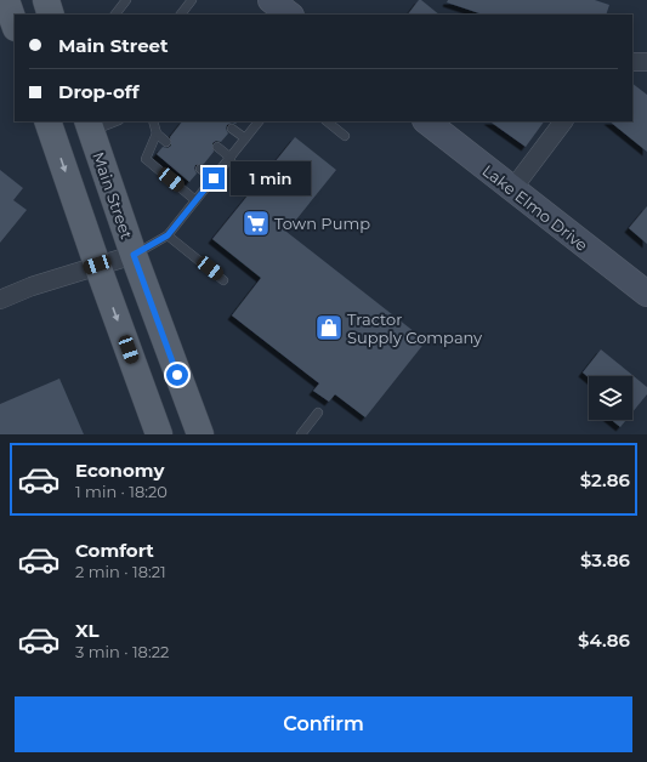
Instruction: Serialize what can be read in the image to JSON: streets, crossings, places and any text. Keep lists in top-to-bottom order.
{
  "streets": {
    "main road": ["Main Street", "Lake Elmo Drive"]
  },
  "places": {
    "supermarket": ["Town Pump"],
    "shop": ["Tractor Supply Company"]
  },
  "page": {
    "banner": ["Main Street", "Drop-off"],
    "bubble": "1 min",
    "list": [
      {
        "name": "Economy",
        "note": "1 min · 18:20",
        "value": "$2.86"
      },
      {
        "name": "Comfort",
        "note": "2 min · 18:21",
        "value": "$3.86"
      },
      {
        "name": "XL",
        "note": "3 min · 18:22",
        "value": "$4.86"
      }
    ],
    "buttons": "Confirm"
  }
}
